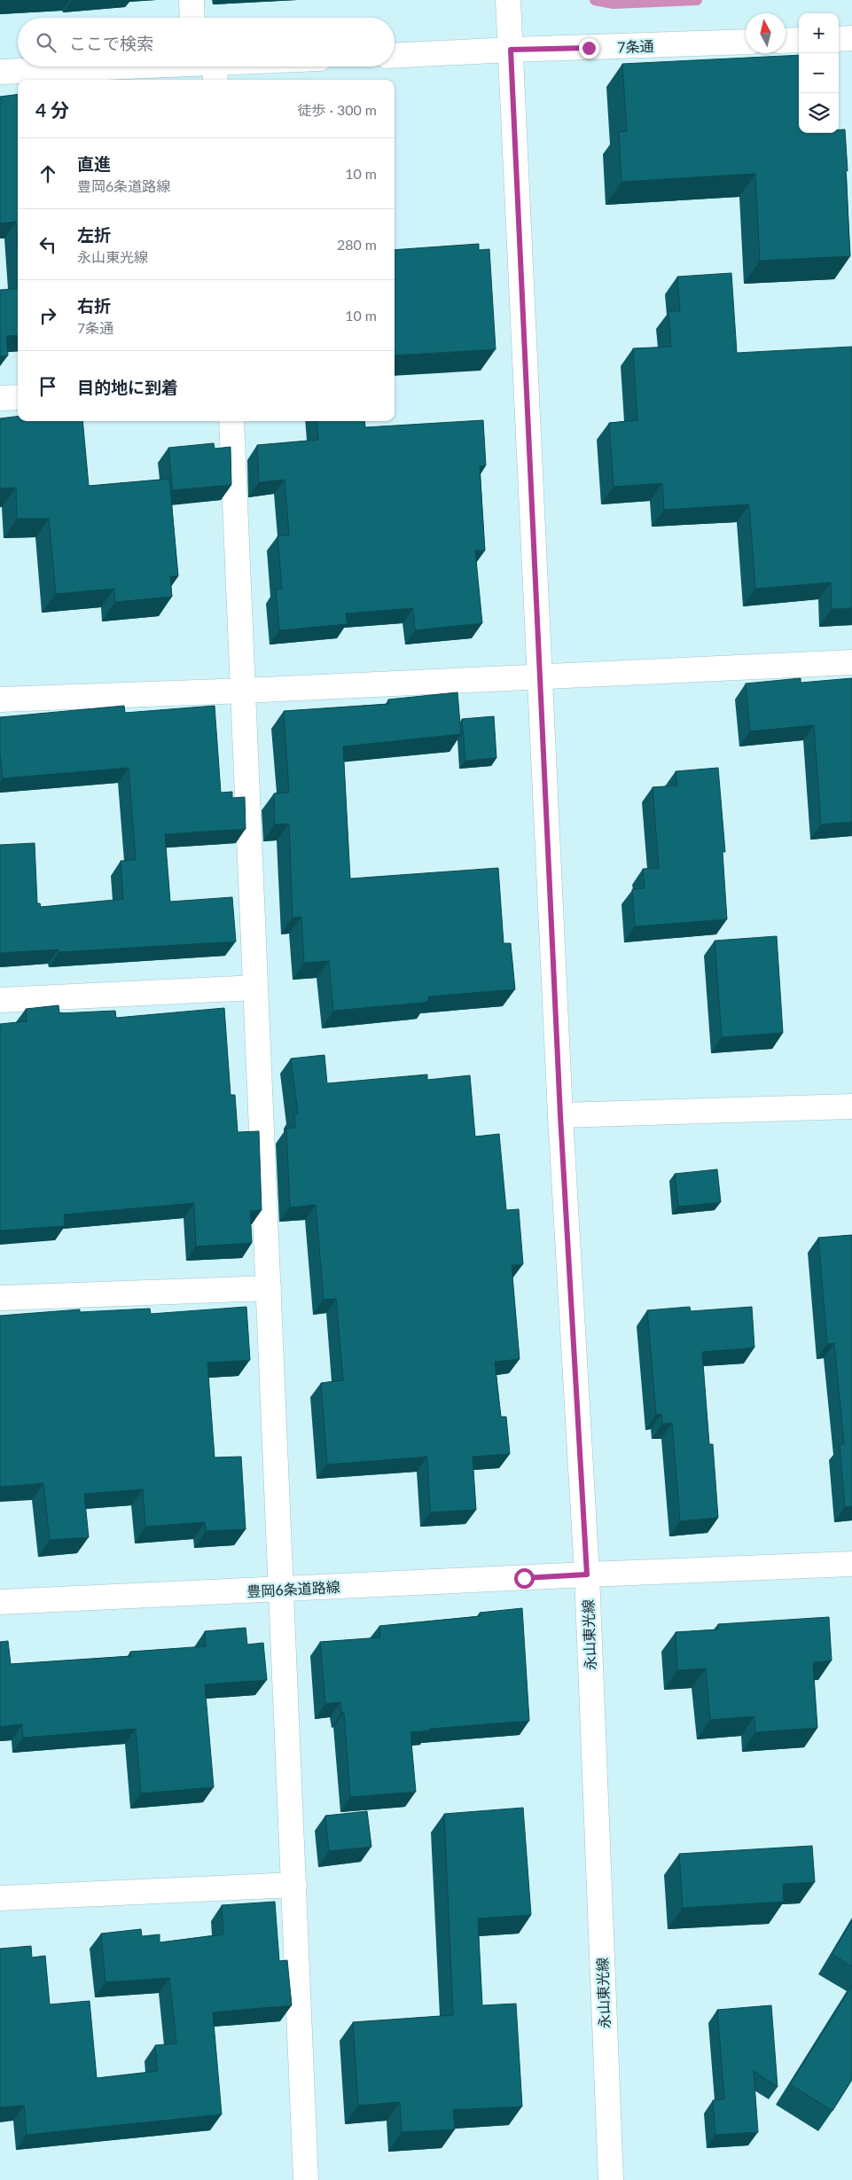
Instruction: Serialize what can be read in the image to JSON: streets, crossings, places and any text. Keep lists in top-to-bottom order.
{
  "streets": {
    "street": ["7条通", "豊岡6条道路線", "永山東光線"]
  },
  "crossings": [
    ["7条通", "永山東光線"],
    ["豊岡6条道路線", "永山東光線"]
  ],
  "north": "top",
  "page": {
    "map_buttons": ["+", "−"],
    "search": "ここで検索",
    "heading": ["4 分", "徒歩 · 300 m"],
    "list": [
      ["直進", "豊岡6条道路線", "10 m"],
      ["左折", "永山東光線", "280 m"],
      ["右折", "7条通", "10 m"],
      "目的地に到着"
    ]
  }
}
